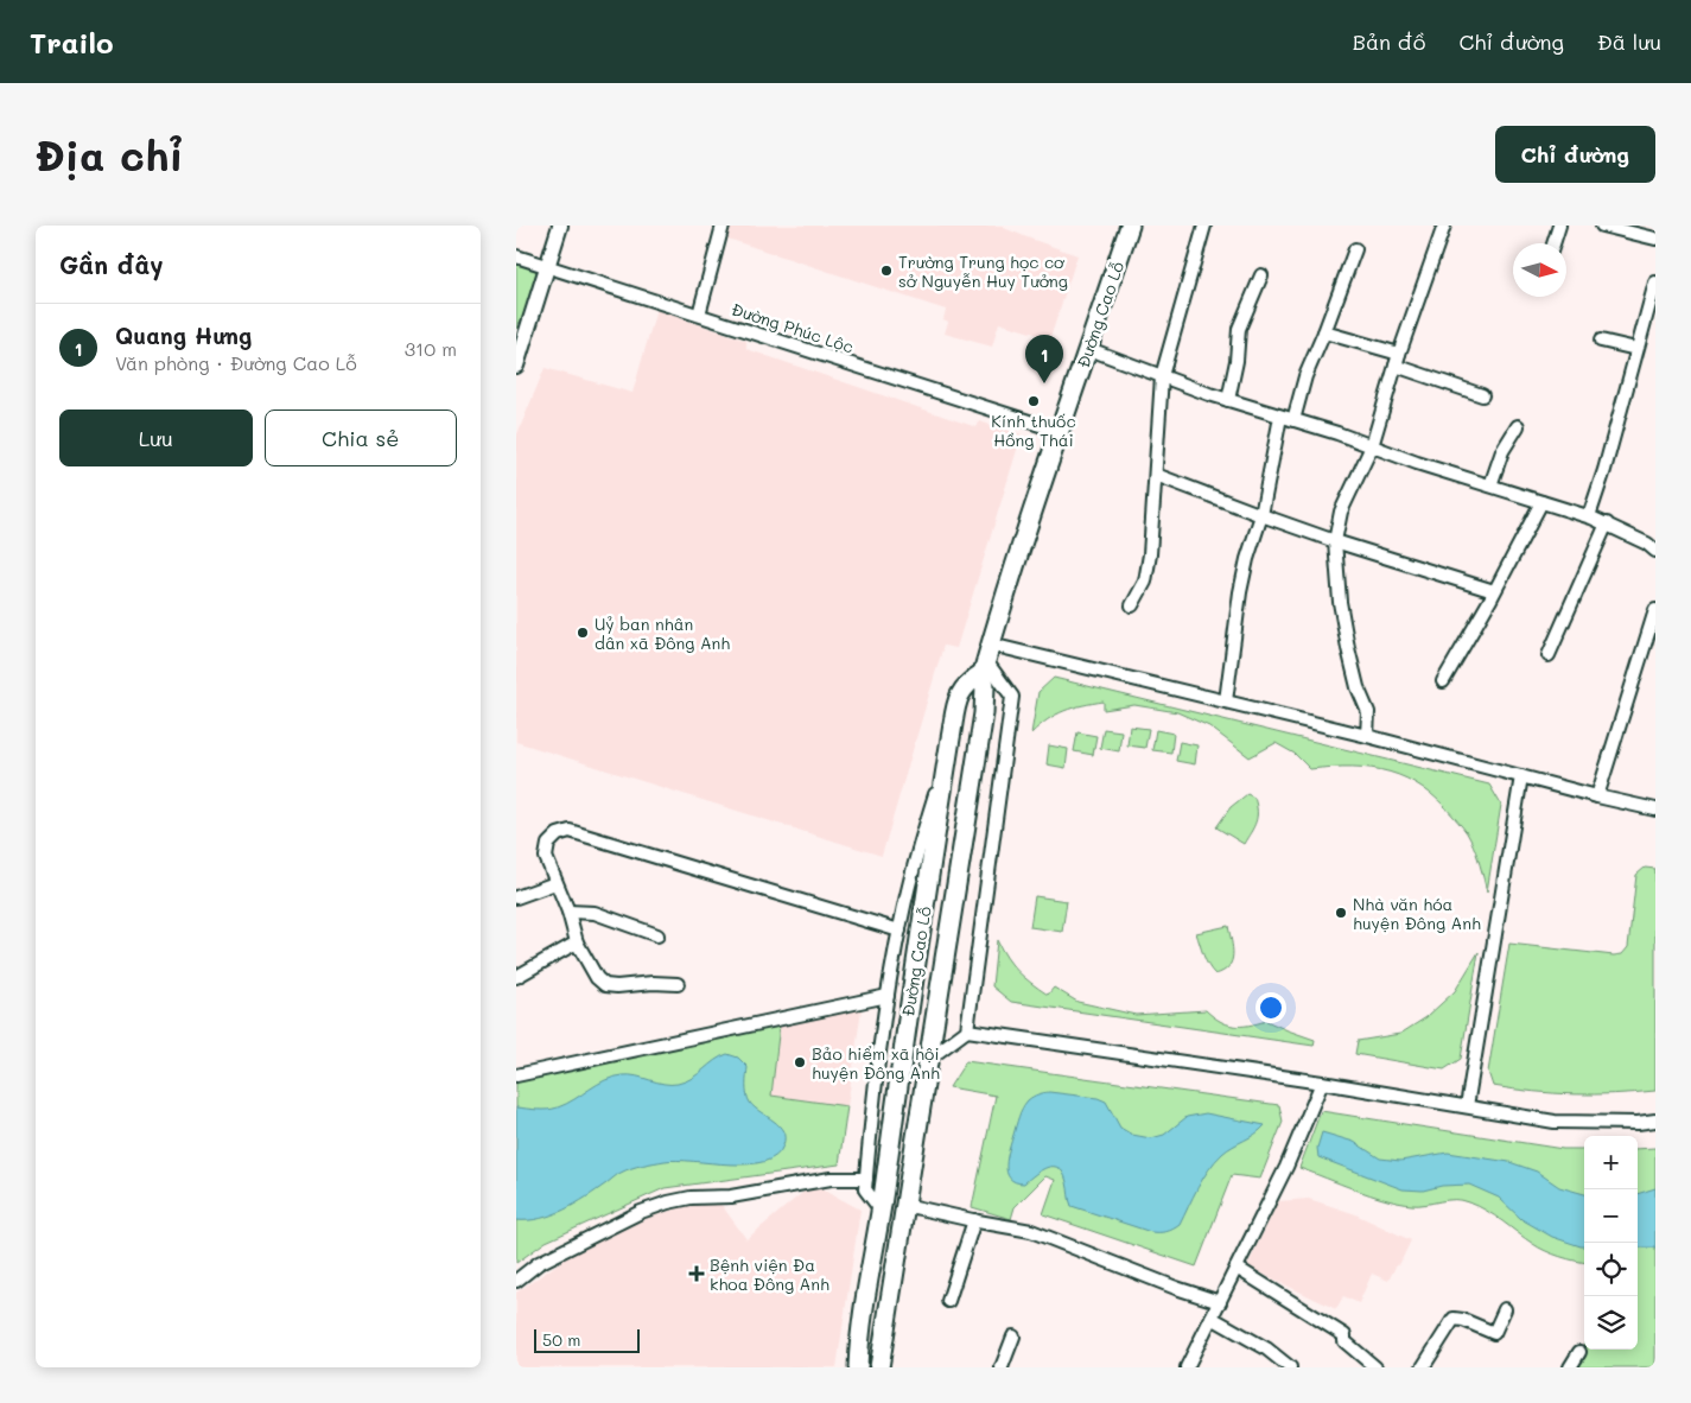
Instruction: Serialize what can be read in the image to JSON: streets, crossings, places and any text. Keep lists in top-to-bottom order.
{
  "streets": {
    "main road": ["Đường Cao Lỗ"],
    "street": ["Đường Phúc Lộc"]
  },
  "crossings": [
    ["Đường Cao Lỗ", "Đường Phúc Lộc"]
  ],
  "places": {
    "other": [
      "Trường Trung học cơ sở Nguyễn Huy Tưởng",
      "Kính thuốc Hồng Thái",
      "Uỷ ban nhân dân xã Đông Anh",
      "Nhà văn hóa huyện Đông Anh",
      "Bảo hiểm xã hội huyện Đông Anh"
    ],
    "health": ["Bệnh viện Đa khoa Đông Anh"]
  },
  "scale_bar": "50 m",
  "north": "right",
  "page": {
    "header": "Trailo",
    "nav": ["Bản đồ", "Chỉ đường", "Đã lưu"],
    "buttons": [
      "Chỉ đường",
      ["Lưu", "Chia sẻ"]
    ],
    "title": "Địa chỉ",
    "heading": "Gần đây",
    "list": [
      {
        "mark": "1",
        "name": "Quang Hưng",
        "note": "Văn phòng · Đường Cao Lỗ",
        "value": "310 m"
      }
    ],
    "pins": "1",
    "map_buttons": ["+", "−"],
    "scale": "50 m"
  }
}
